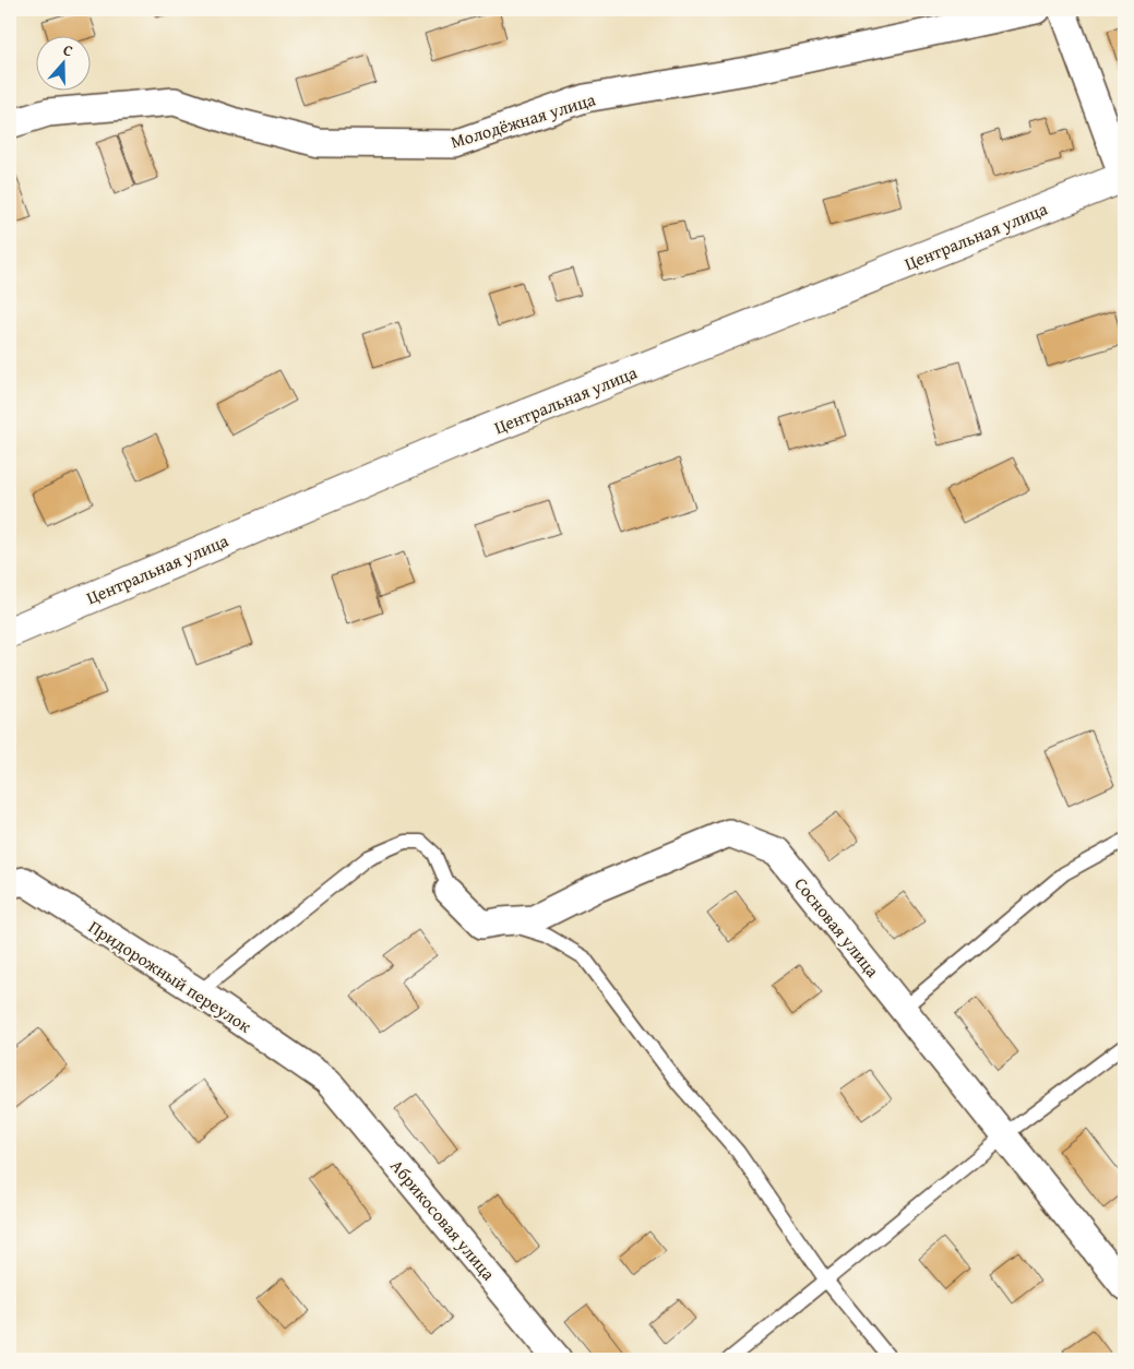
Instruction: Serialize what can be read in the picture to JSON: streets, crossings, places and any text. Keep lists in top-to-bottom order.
{
  "streets": {
    "street": [
      "Молодёжная улица",
      "Центральная улица",
      "Сосновая улица",
      "Придорожный переулок",
      "Абрикосовая улица"
    ]
  },
  "crossings": [
    ["Придорожный переулок", "Абрикосовая улица"]
  ],
  "north": "top"
}
